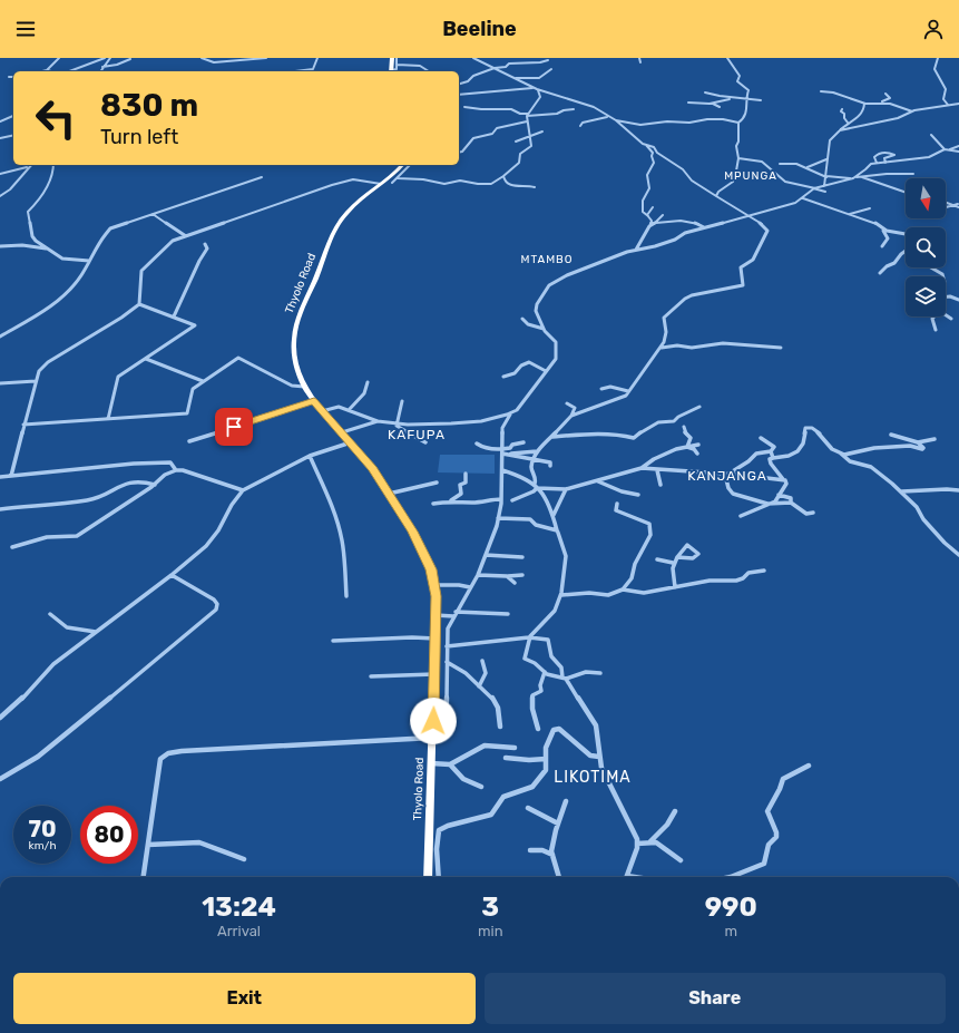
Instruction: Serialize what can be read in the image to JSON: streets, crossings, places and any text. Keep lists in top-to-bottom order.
{
  "streets": {
    "highway": ["Thyolo Road"]
  },
  "districts": [
    "MPUNGA",
    "MTAMBO",
    "KAFUPA",
    "KANJANGA",
    "LIKOTIMA"
  ],
  "north": "bottom",
  "page": {
    "header": "Beeline",
    "turn": ["830 m", "Turn left"],
    "speed": "70 km/h",
    "limit": "80",
    "eta": [
      "13:24",
      "Arrival",
      "3",
      "min",
      "990",
      "m"
    ],
    "buttons": ["Exit", "Share"]
  }
}
